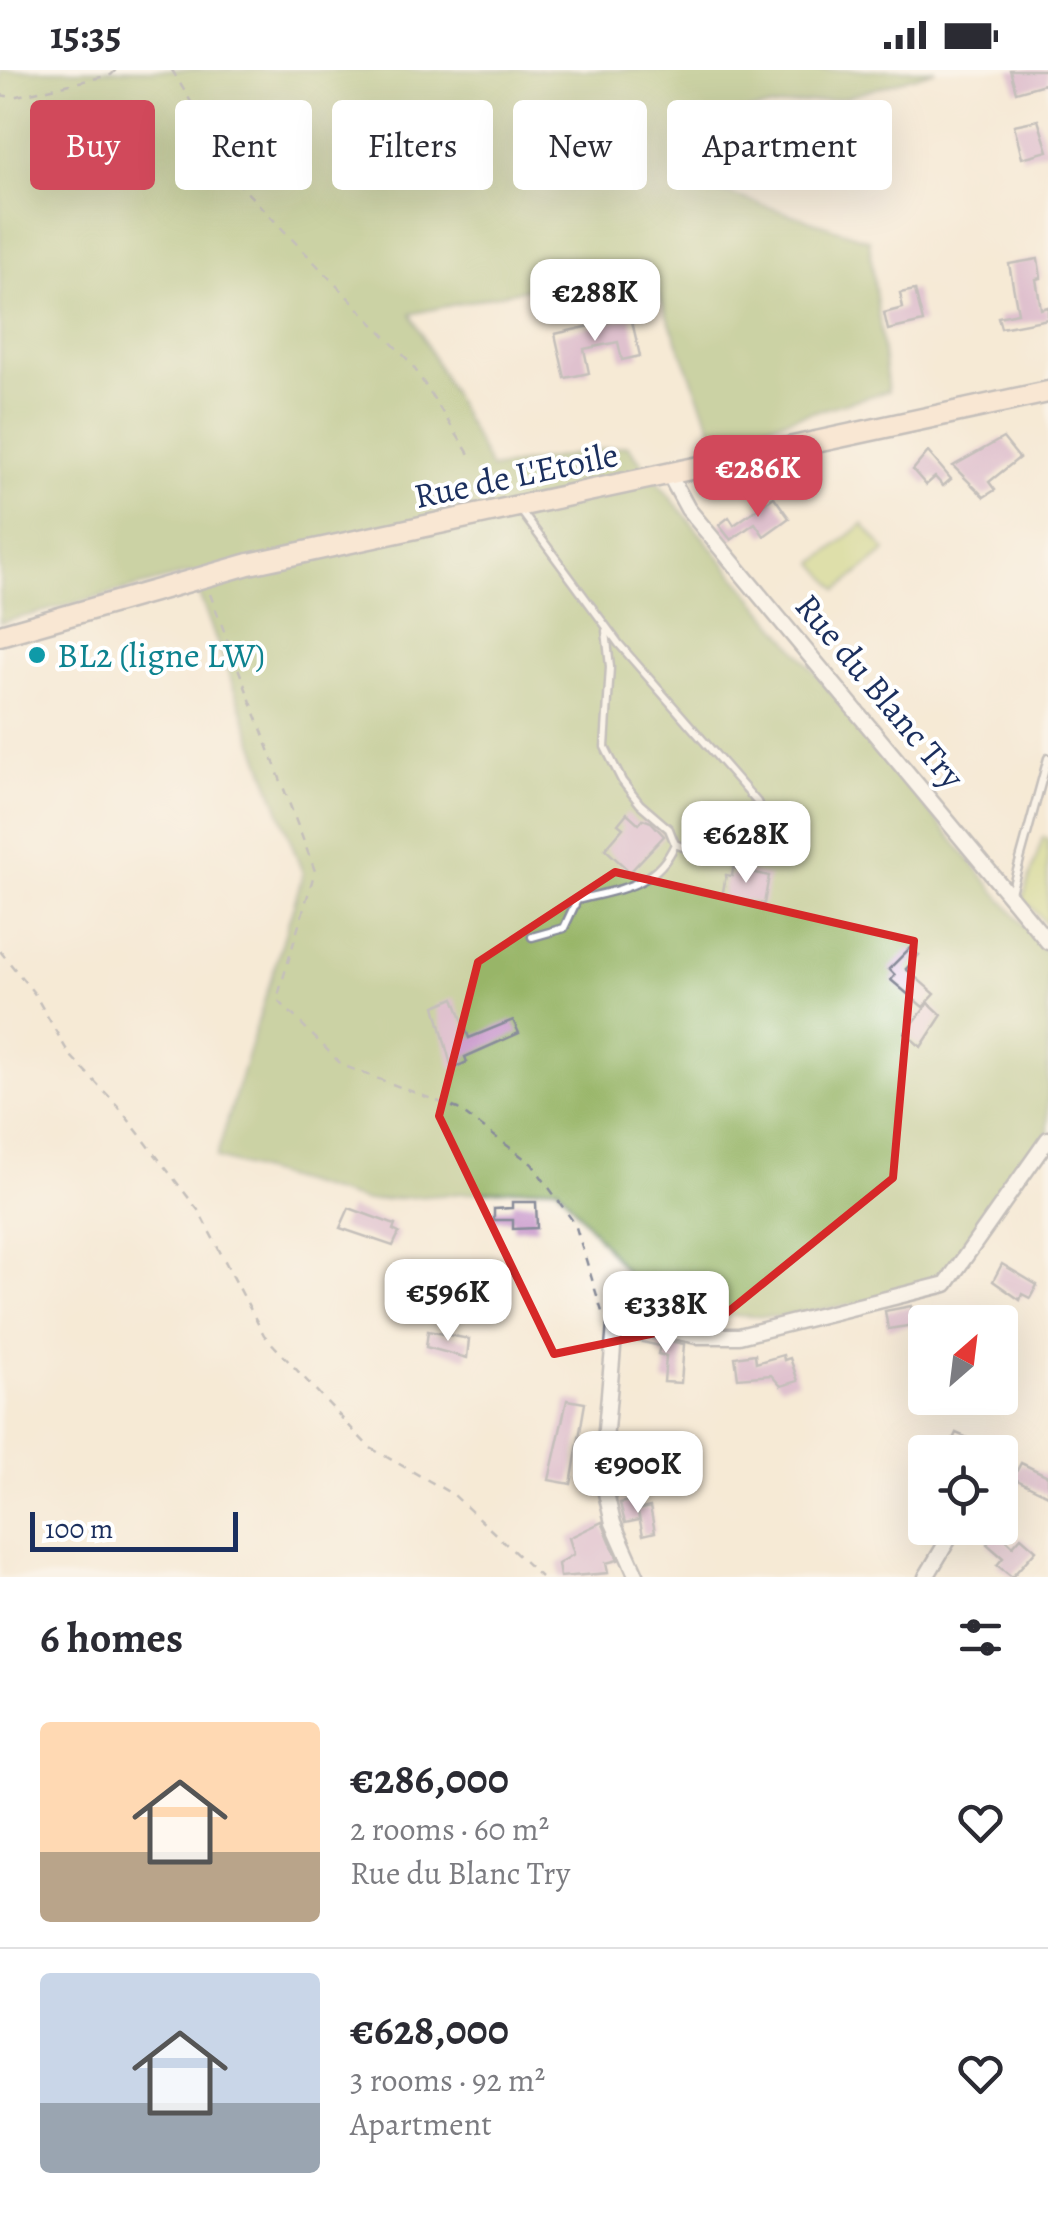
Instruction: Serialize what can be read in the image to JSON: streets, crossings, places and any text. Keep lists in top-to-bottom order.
{
  "streets": {
    "street": ["Rue de L'Etoile", "Rue du Blanc Try"]
  },
  "crossings": [
    ["Rue de L'Etoile", "Rue du Blanc Try"]
  ],
  "places": ["BL2 (ligne LW)"],
  "scale_bar": "100 m",
  "north": "top right",
  "page": {
    "status": "15:35",
    "chip": [
      "Buy",
      "Rent",
      "Filters",
      "New",
      "Apartment"
    ],
    "price": [
      "€288K",
      "€286K",
      "€628K",
      "€596K",
      "€338K",
      "€900K"
    ],
    "scale": "100 m",
    "heading": "6 homes",
    "list": [
      {
        "name": "€286,000",
        "note": "2 rooms · 60 m² · Rue du Blanc Try"
      },
      {
        "name": "€628,000",
        "note": "3 rooms · 92 m² · Apartment"
      }
    ]
  }
}
